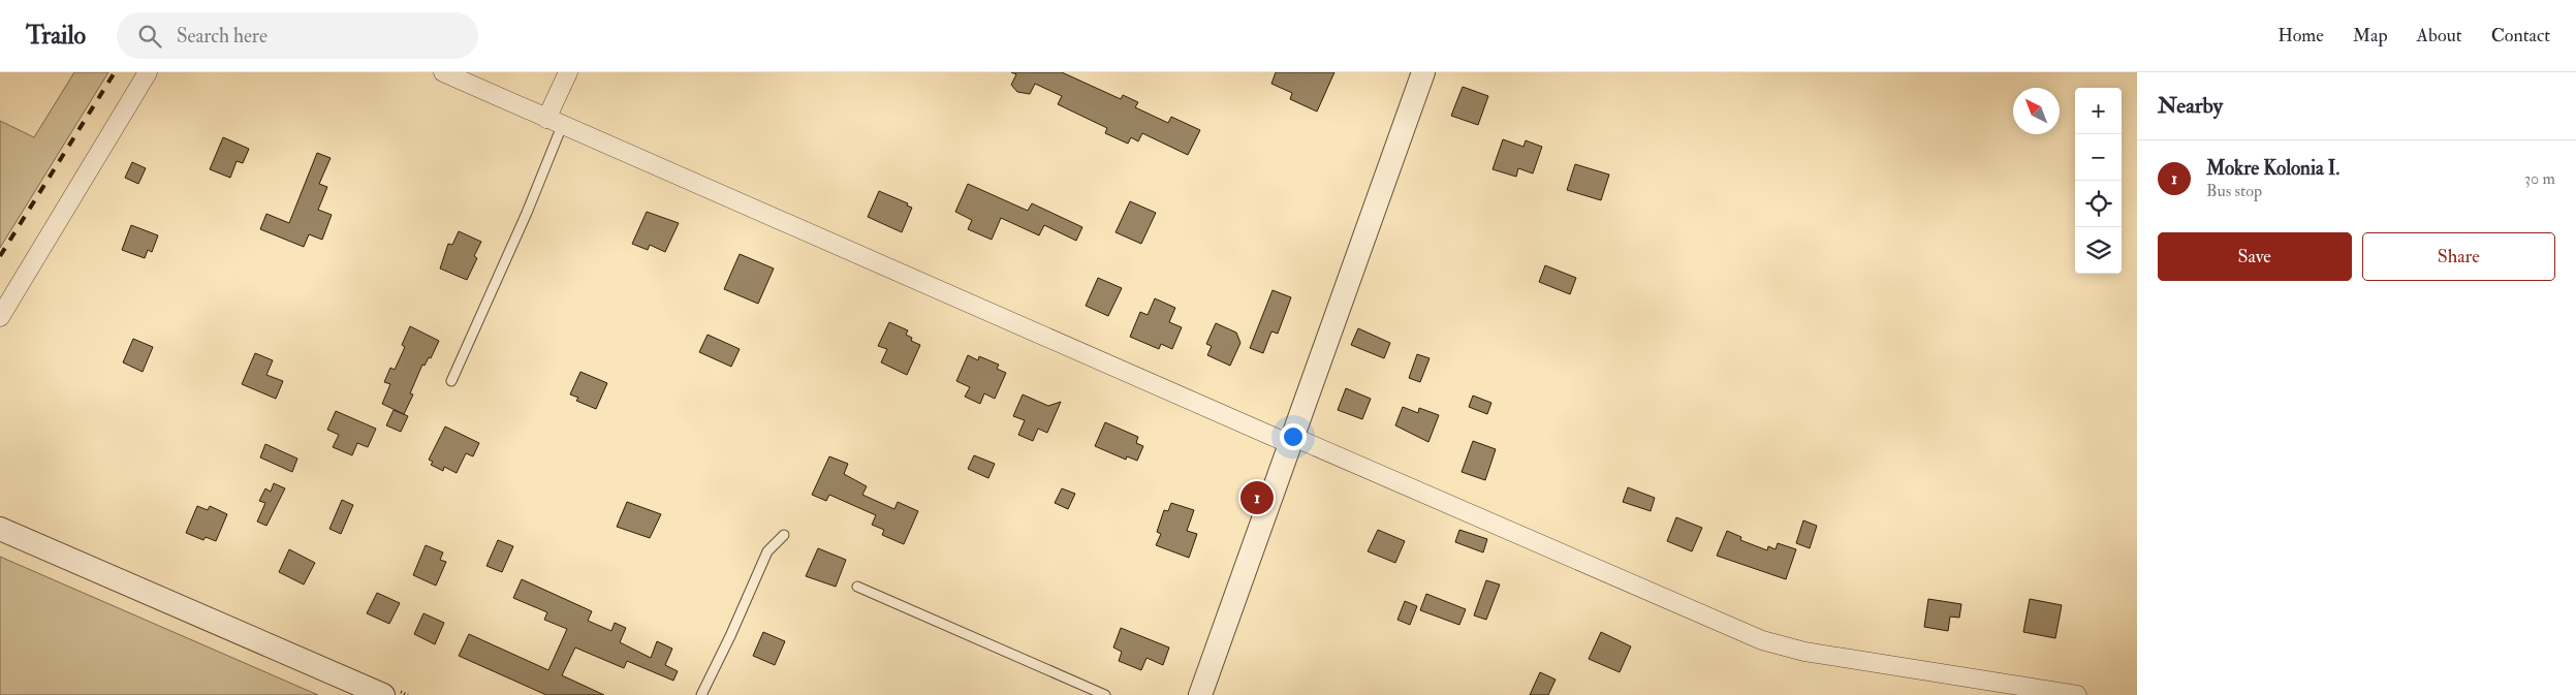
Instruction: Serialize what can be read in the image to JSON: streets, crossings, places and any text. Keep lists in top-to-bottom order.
{
  "north": "top left",
  "page": {
    "header": "Trailo",
    "search": "Search here",
    "nav": [
      "Home",
      "Map",
      "About",
      "Contact"
    ],
    "heading": "Nearby",
    "map_buttons": ["+", "−"],
    "list": [
      {
        "mark": "1",
        "name": "Mokre Kolonia I.",
        "note": "Bus stop",
        "value": "30 m"
      }
    ],
    "buttons": ["Save", "Share"],
    "pins": "1"
  }
}
